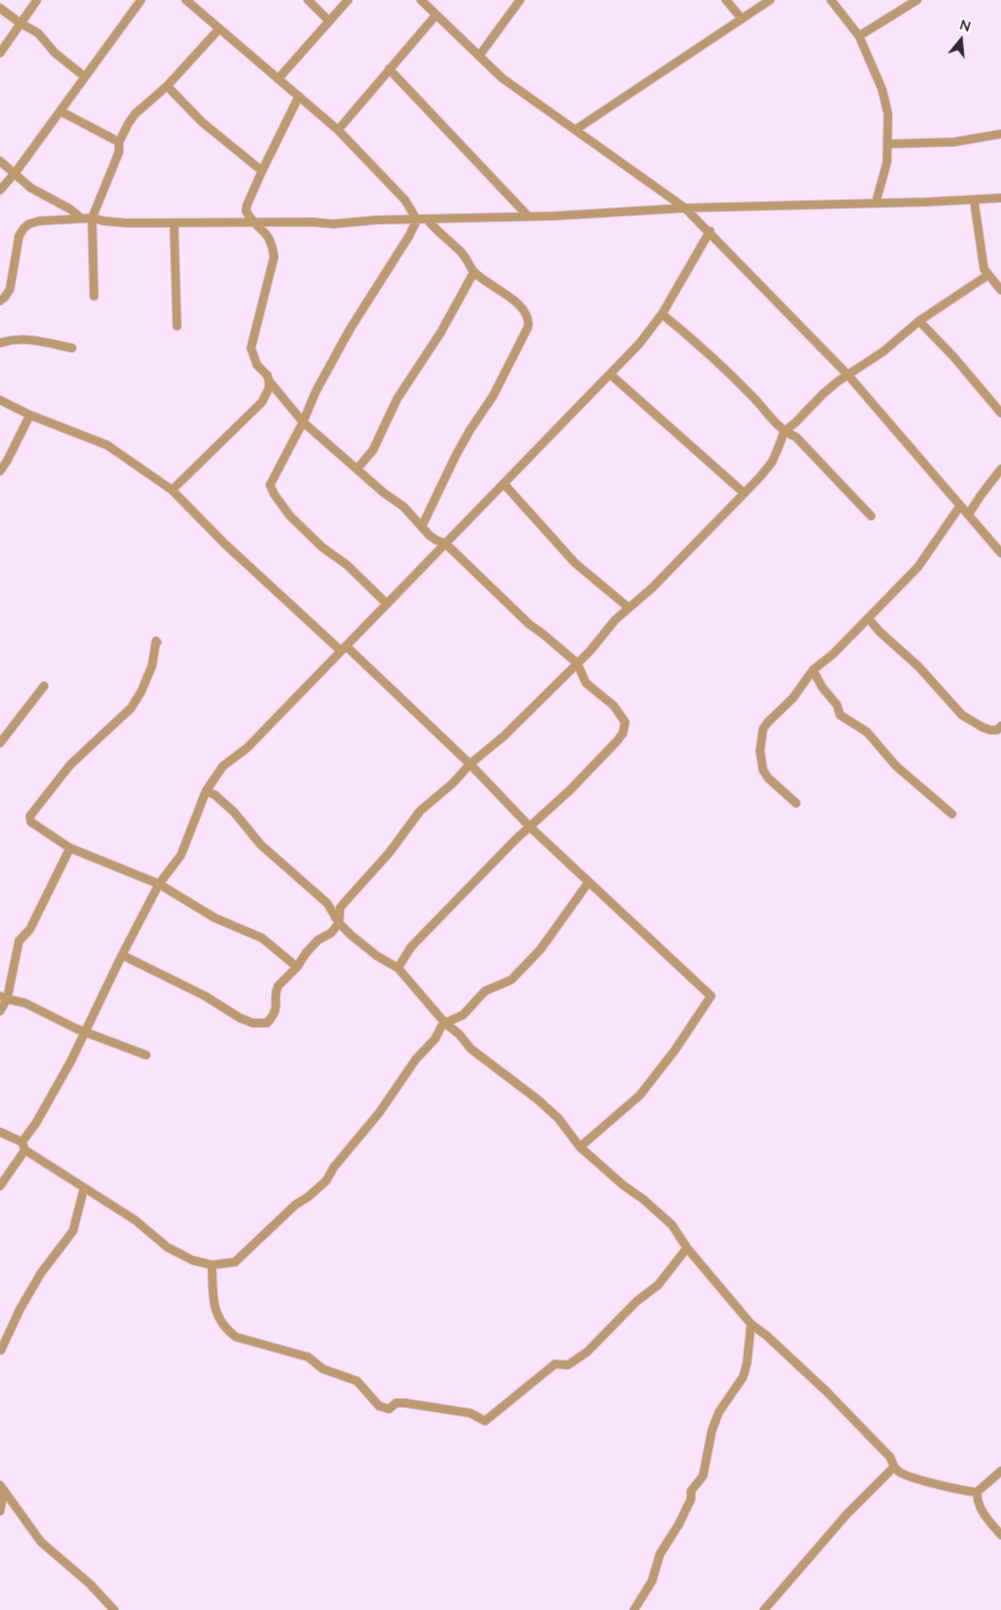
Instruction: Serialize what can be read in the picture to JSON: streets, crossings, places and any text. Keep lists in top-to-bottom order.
{
  "north": "top"
}
